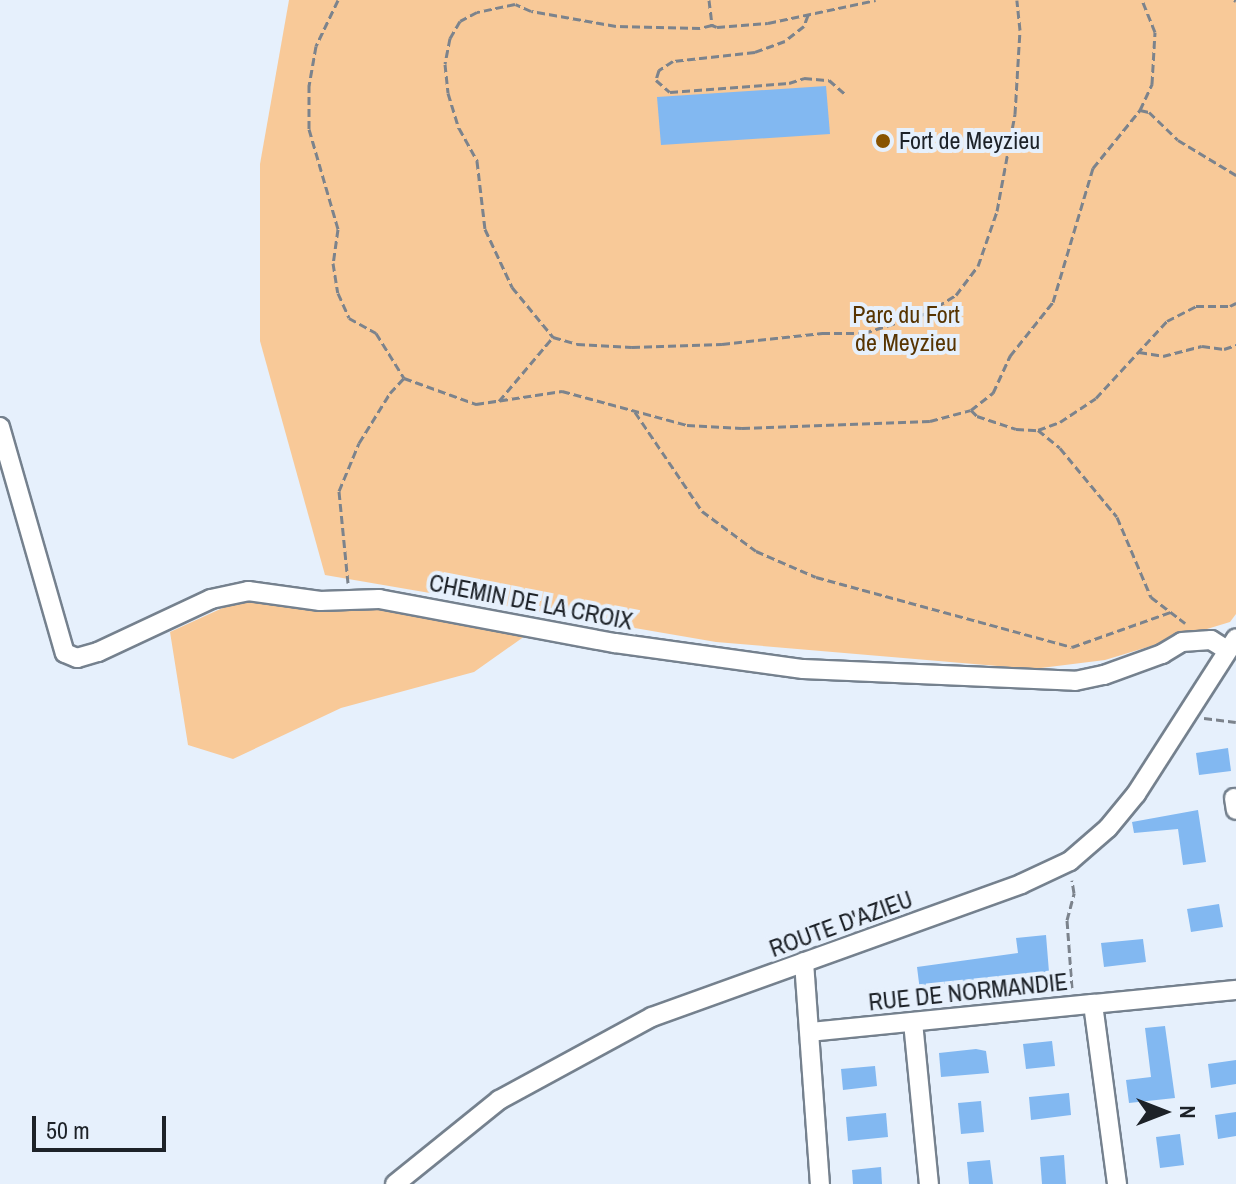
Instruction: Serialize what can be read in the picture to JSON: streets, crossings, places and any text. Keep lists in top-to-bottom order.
{
  "streets": {
    "street": ["CHEMIN DE LA CROIX", "ROUTE D'AZIEU", "RUE DE NORMANDIE"]
  },
  "crossings": [
    ["CHEMIN DE LA CROIX", "ROUTE D'AZIEU"]
  ],
  "parks": ["Parc du Fort de Meyzieu"],
  "places": ["Fort de Meyzieu"],
  "scale_bar": "50 m",
  "north": "right"
}
